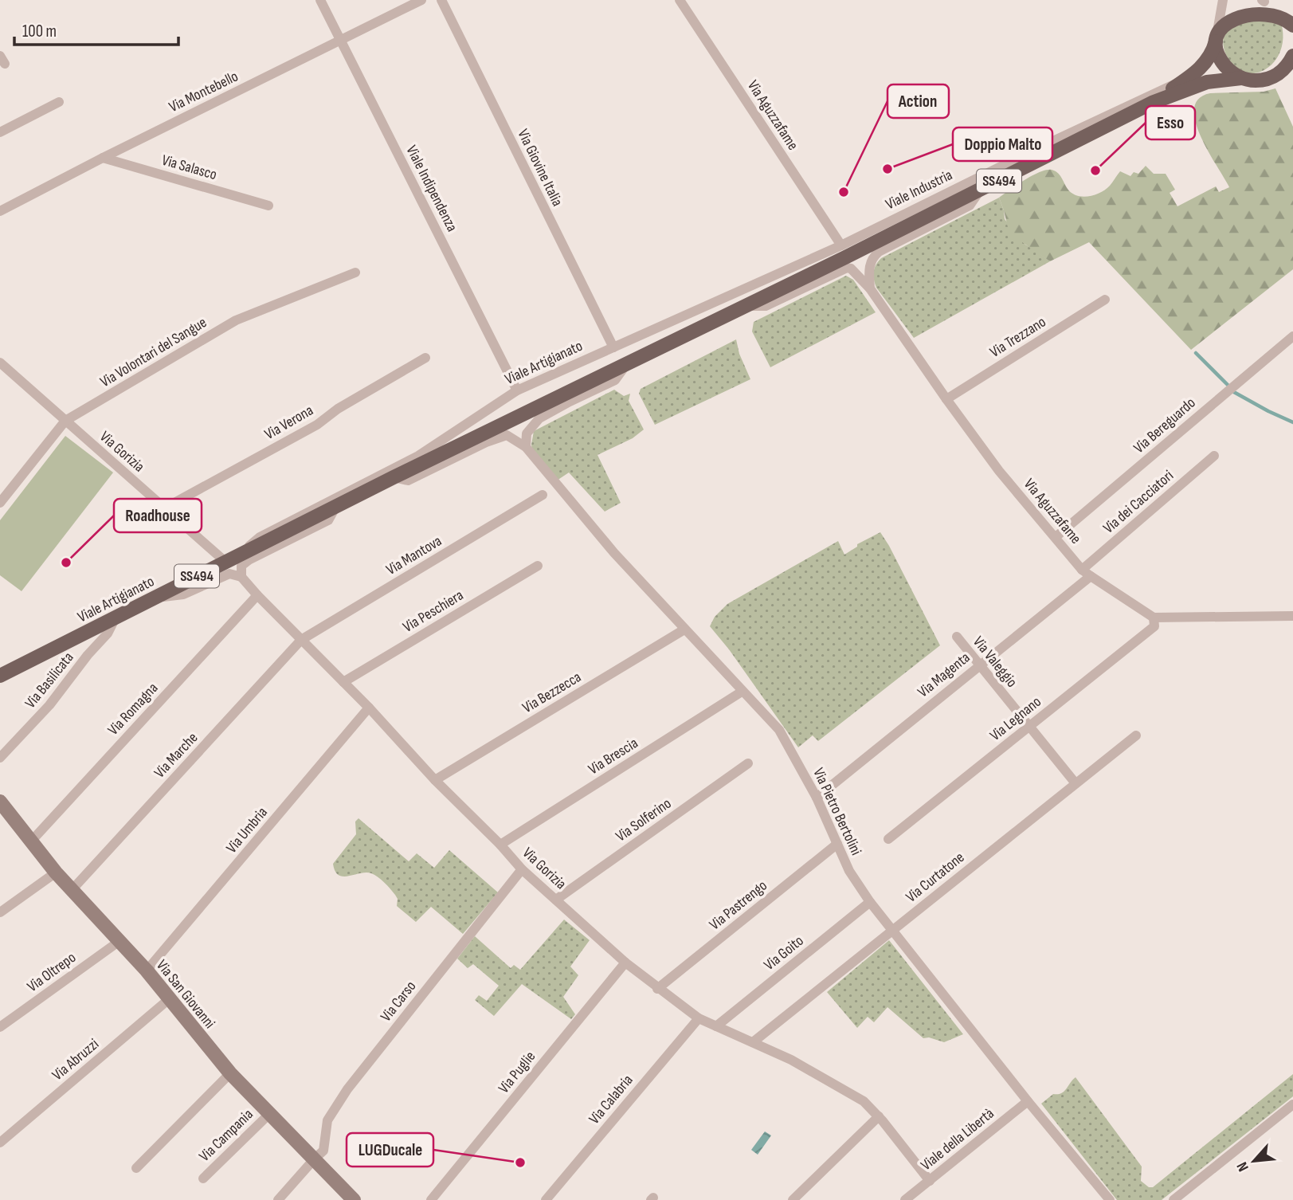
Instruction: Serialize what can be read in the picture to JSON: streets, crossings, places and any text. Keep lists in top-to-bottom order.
{
  "streets": {
    "main road": ["SS494", "Viale Industria", "Viale Artigianato"],
    "street": [
      "Via Montebello",
      "Via Aguzzafame",
      "Via Salasco",
      "Via Giovine Italia",
      "Viale Indipendenza",
      "Via Trezzano",
      "Via Volontari del Sangue",
      "Via Verona",
      "Via Bereguardo",
      "Via Gorizia",
      "Via dei Cacciatori",
      "Via Mantova",
      "Via Peschiera",
      "Via Valeggio",
      "Via Magenta",
      "Via Basilicata",
      "Via Bezzecca",
      "Via Romagna",
      "Via Legnano",
      "Via Marche",
      "Via Brescia",
      "Via Pietro Bertolini",
      "Via Solferino",
      "Via Umbria",
      "Via Curtatone",
      "Via Pastrengo",
      "Via Goito",
      "Via Oltrepo",
      "Via San Giovanni",
      "Via Carso",
      "Via Abruzzi",
      "Via Puglie",
      "Via Calabria",
      "Via Campania",
      "Viale della Libertà"
    ]
  },
  "crossings": [
    ["Via Montebello", "Via Salasco"],
    ["Via Montebello", "Viale Indipendenza"],
    ["Via Aguzzafame", "Viale Industria"],
    ["Via Aguzzafame", "Via Trezzano"],
    ["Via Aguzzafame", "Viale Artigianato"],
    ["Via Aguzzafame", "Via Bereguardo"],
    ["Via Aguzzafame", "Via dei Cacciatori"],
    ["Via Aguzzafame", "Via Magenta"],
    ["Via Aguzzafame", "Via Legnano"],
    ["Via Giovine Italia", "Viale Artigianato"],
    ["Viale Indipendenza", "Viale Artigianato"],
    ["Viale Industria", "Viale Artigianato"],
    ["Via Volontari del Sangue", "Via Gorizia"],
    ["Viale Artigianato", "Via Gorizia"],
    ["Viale Artigianato", "Via Basilicata"],
    ["Via Verona", "Via Gorizia"],
    ["Via Gorizia", "Via Mantova"],
    ["Via Gorizia", "Via Peschiera"],
    ["Via Gorizia", "Via Bezzecca"],
    ["Via Gorizia", "Via Romagna"],
    ["Via Gorizia", "Via Marche"],
    ["Via Gorizia", "Via Brescia"],
    ["Via Gorizia", "Via Solferino"],
    ["Via Gorizia", "Via Umbria"],
    ["Via Gorizia", "Via Curtatone"],
    ["Via Gorizia", "Via Pastrengo"],
    ["Via Gorizia", "Via Goito"],
    ["Via Gorizia", "Via Carso"],
    ["Via Gorizia", "Via Puglie"],
    ["Via Gorizia", "Via Calabria"],
    ["Via Gorizia", "Viale della Libertà"],
    ["Via dei Cacciatori", "Via Magenta"],
    ["Via Mantova", "Via Marche"],
    ["Via Valeggio", "Via Magenta"],
    ["Via Valeggio", "Via Legnano"],
    ["Via Valeggio", "Via Curtatone"],
    ["Via Magenta", "Via Pietro Bertolini"],
    ["Via Bezzecca", "Via Pietro Bertolini"],
    ["Via Romagna", "Via San Giovanni"],
    ["Via Marche", "Via San Giovanni"],
    ["Via Brescia", "Via Pietro Bertolini"],
    ["Via Pietro Bertolini", "Via Curtatone"],
    ["Via Pietro Bertolini", "Via Pastrengo"],
    ["Via Pietro Bertolini", "Via Goito"],
    ["Via Pietro Bertolini", "Viale della Libertà"],
    ["Via Umbria", "Via San Giovanni"],
    ["Via Oltrepo", "Via San Giovanni"],
    ["Via San Giovanni", "Via Carso"],
    ["Via San Giovanni", "Via Abruzzi"],
    ["Via San Giovanni", "Via Campania"]
  ],
  "places": [
    "Doppio Malto",
    "Esso",
    "Action",
    "Roadhouse",
    "LUGDucale"
  ],
  "scale_bar": "100 m",
  "north": "bottom left"
}
